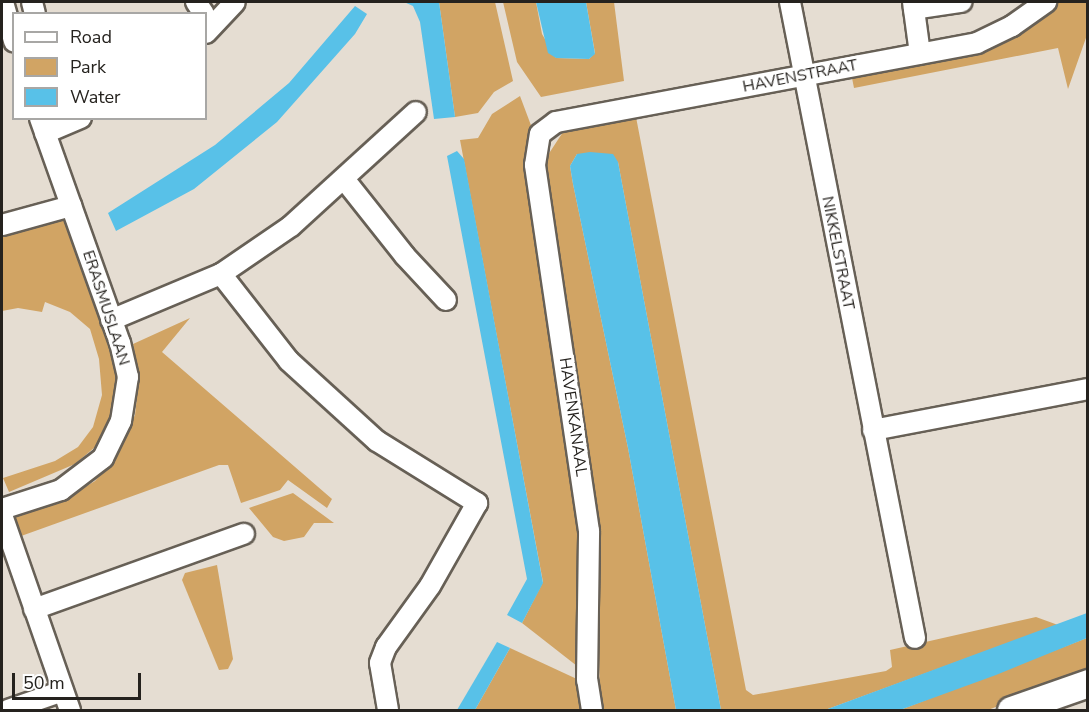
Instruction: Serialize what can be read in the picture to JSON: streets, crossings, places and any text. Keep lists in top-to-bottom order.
{
  "streets": {
    "street": [
      "HAVENSTRAAT",
      "NIKKELSTRAAT",
      "ERASMUSLAAN",
      "HAVENKANAAL"
    ]
  },
  "crossings": [
    ["HAVENSTRAAT", "NIKKELSTRAAT"],
    ["HAVENSTRAAT", "HAVENKANAAL"]
  ],
  "legend": ["Road", "Park", "Water"],
  "scale_bar": "50 m"
}
